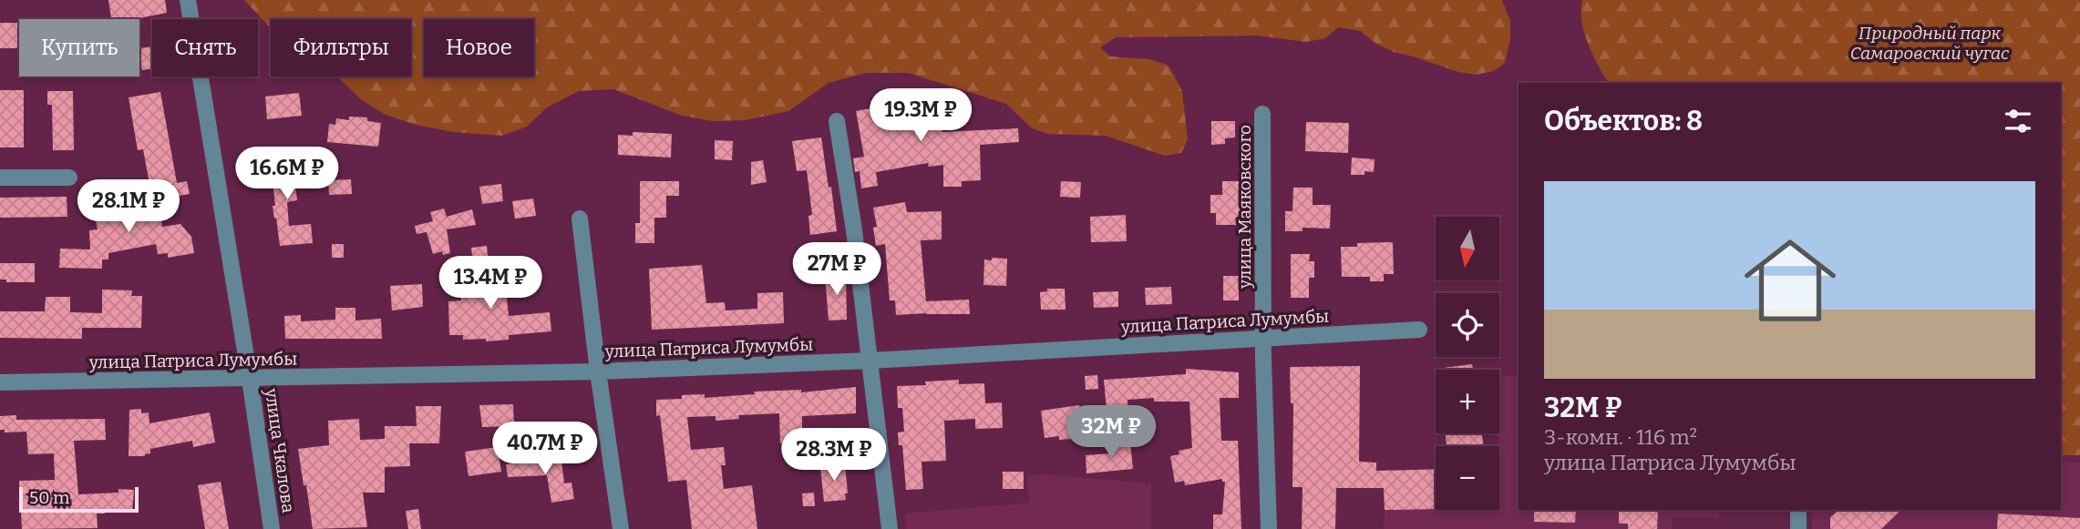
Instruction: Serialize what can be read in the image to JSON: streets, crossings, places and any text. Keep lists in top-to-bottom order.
{
  "streets": {
    "street": ["улица Маяковского", "улица Патриса Лумумбы", "улица Чкалова"]
  },
  "crossings": [
    ["улица Маяковского", "улица Патриса Лумумбы"],
    ["улица Патриса Лумумбы", "улица Чкалова"]
  ],
  "parks": ["Природный парк Самаровский чугас"],
  "scale_bar": "50 m",
  "north": "bottom",
  "page": {
    "chip": [
      "Купить",
      "Снять",
      "Фильтры",
      "Новое"
    ],
    "heading": "Объектов: 8",
    "price": [
      "19.3M ₽",
      "16.6M ₽",
      "28.1M ₽",
      "27M ₽",
      "13.4M ₽",
      "32M ₽",
      "40.7M ₽",
      "28.3M ₽"
    ],
    "list": [
      {
        "name": "32M ₽",
        "note": "3-комн. · 116 m² · улица Патриса Лумумбы"
      }
    ],
    "map_buttons": ["+", "−"],
    "scale": "50 m"
  }
}
